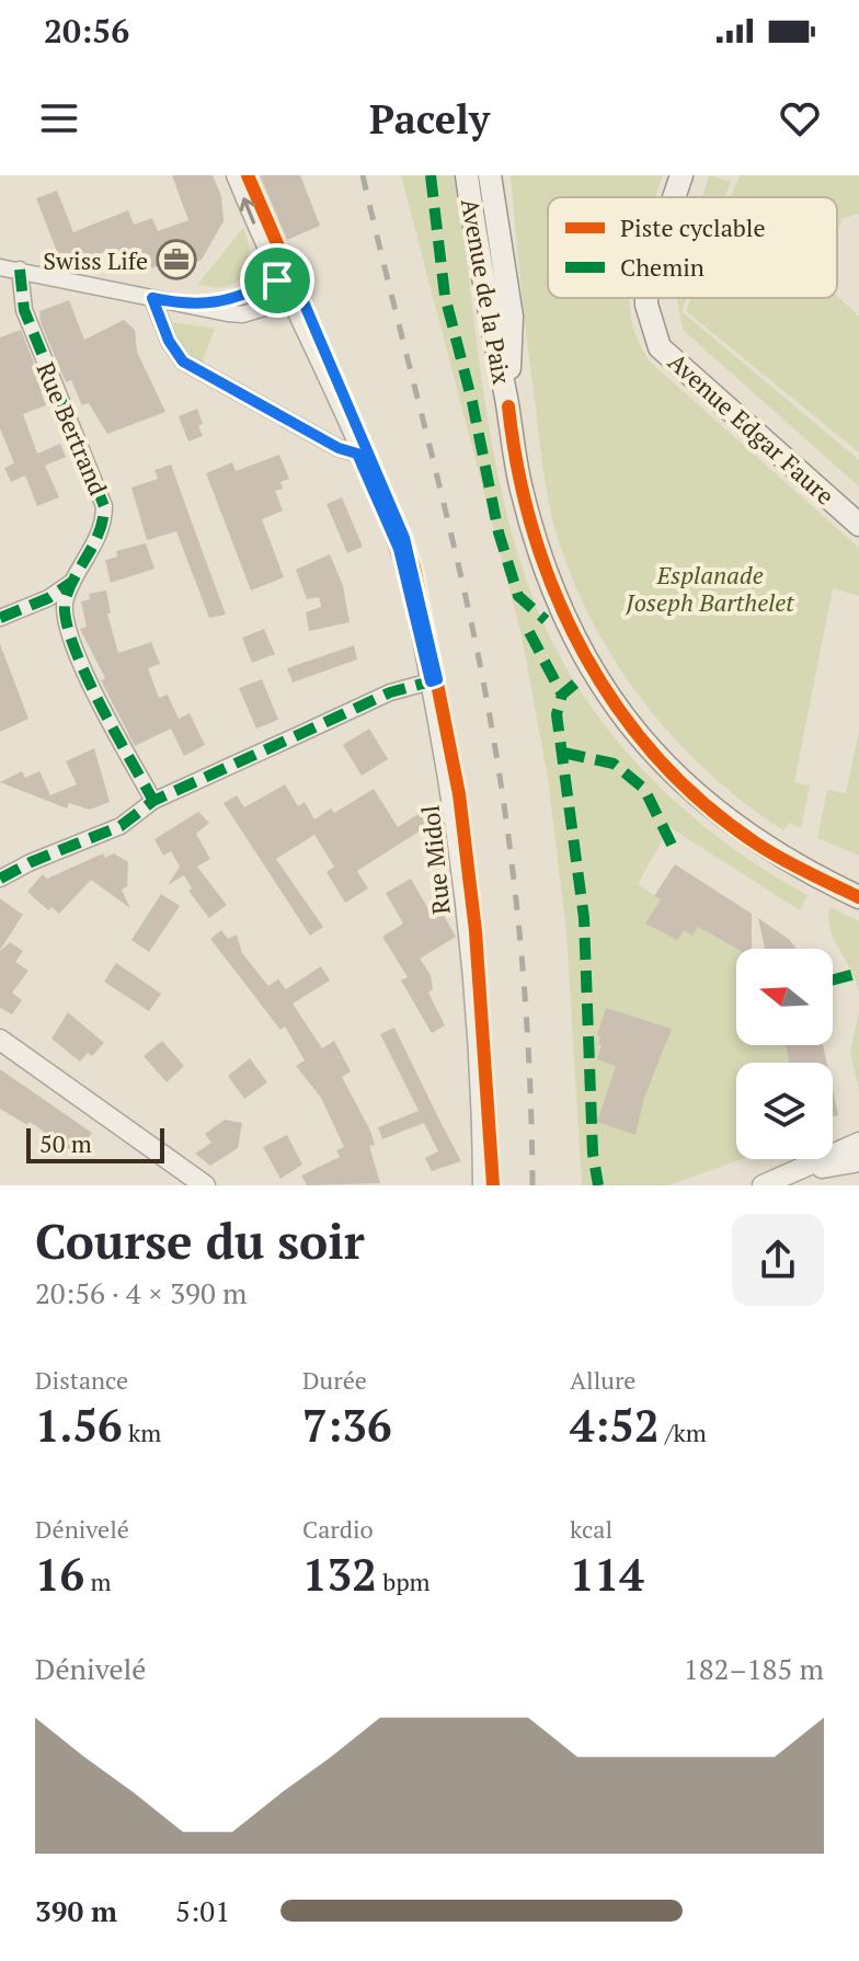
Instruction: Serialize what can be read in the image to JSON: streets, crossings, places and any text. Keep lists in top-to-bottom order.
{
  "streets": {
    "main road": ["Avenue de la Paix", "Avenue Edgar Faure"],
    "street": ["Rue Bertrand", "Rue Midol"]
  },
  "parks": ["Esplanade Joseph Barthelet"],
  "places": {
    "office": ["Swiss Life"]
  },
  "legend": ["Piste cyclable", "Chemin"],
  "scale_bar": "50 m",
  "north": "left",
  "page": {
    "status": "20:56",
    "header": "Pacely",
    "scale": "50 m",
    "heading": ["Course du soir", "20:56 · 4 × 390 m"],
    "stats": [
      ["Distance", "1.56 km"],
      ["Durée", "7:36"],
      ["Allure", "4:52 /km"],
      ["Dénivelé", "16 m"],
      ["Cardio", "132 bpm"],
      ["kcal", "114"]
    ],
    "chart": ["Dénivelé", "182–185 m"],
    "list": [
      {
        "name": "390 m",
        "note": "5:01"
      }
    ]
  }
}
